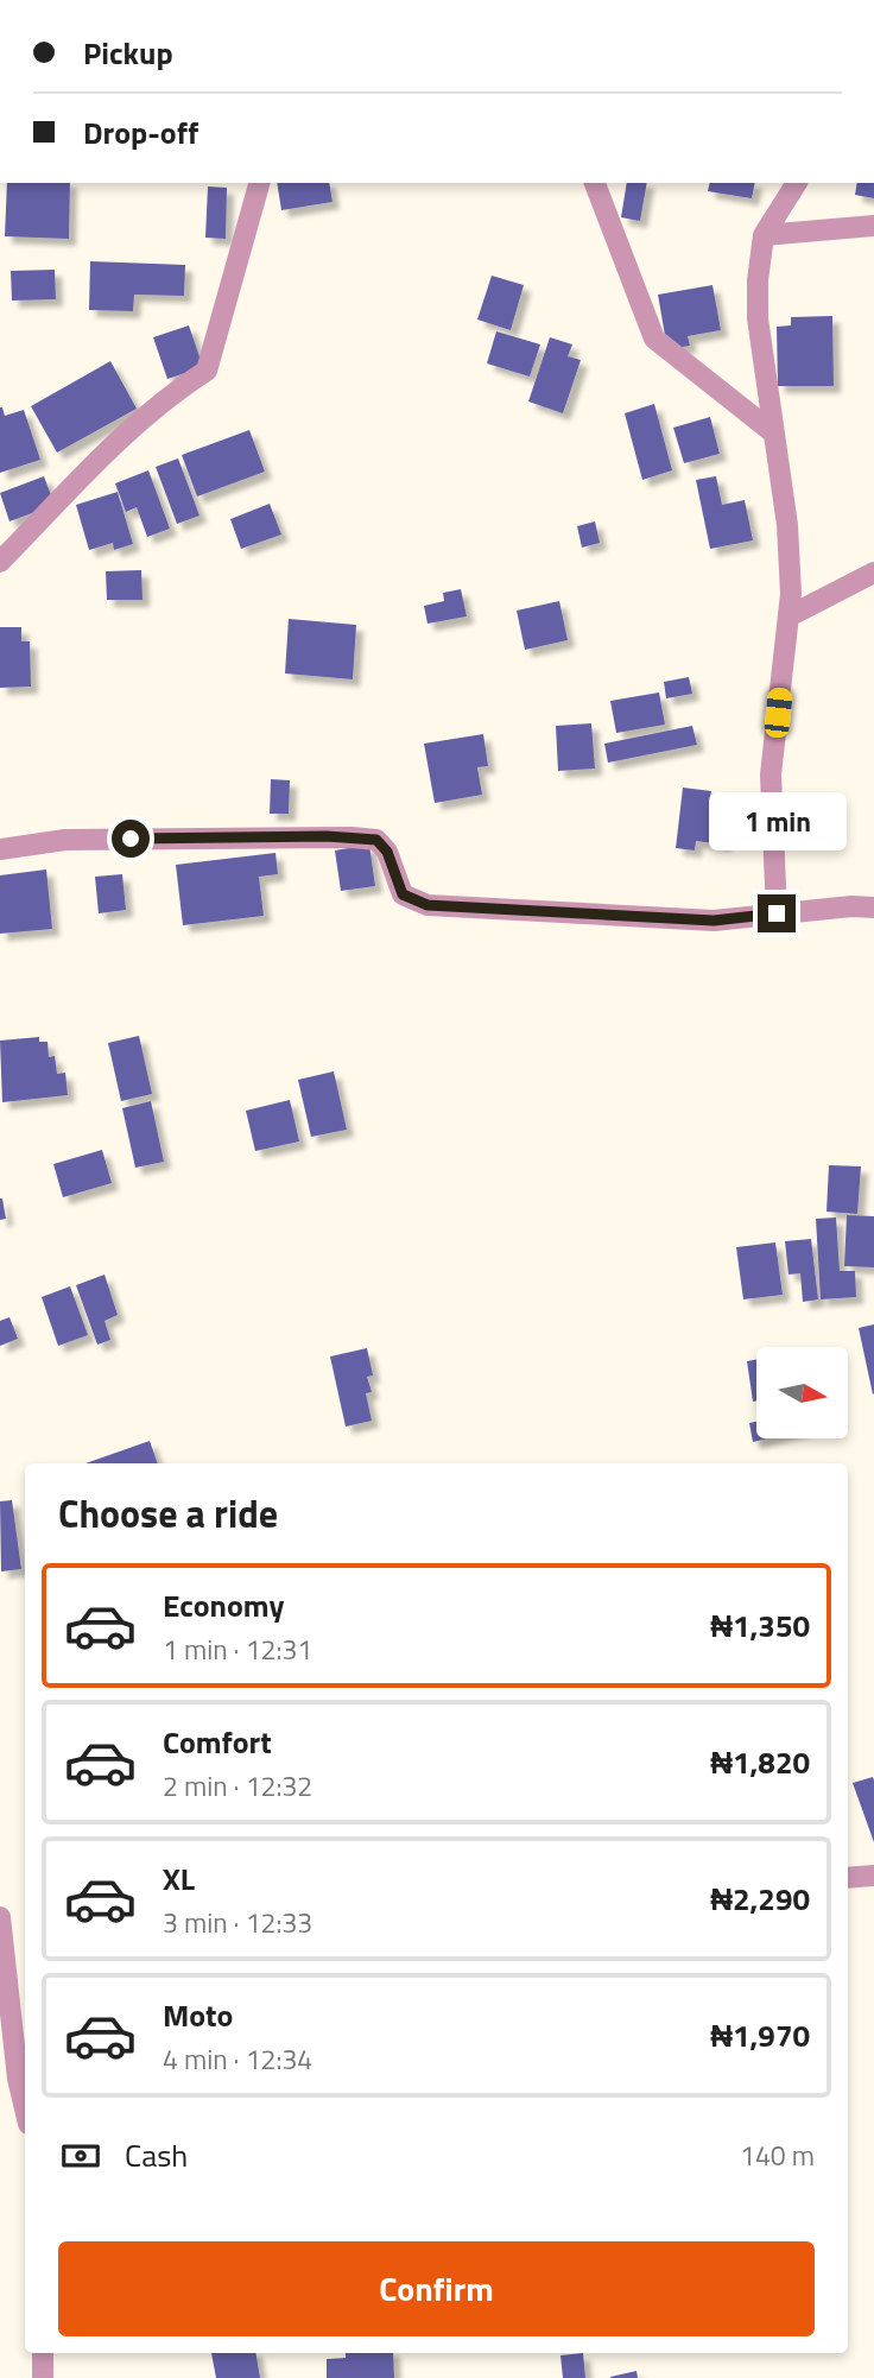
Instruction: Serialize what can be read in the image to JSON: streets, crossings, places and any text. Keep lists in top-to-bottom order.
{
  "north": "right",
  "page": {
    "banner": ["Pickup", "Drop-off"],
    "bubble": "1 min",
    "heading": "Choose a ride",
    "list": [
      {
        "name": "Economy",
        "note": "1 min · 12:31",
        "value": "₦1,350"
      },
      {
        "name": "Comfort",
        "note": "2 min · 12:32",
        "value": "₦1,820"
      },
      {
        "name": "XL",
        "note": "3 min · 12:33",
        "value": "₦2,290"
      },
      {
        "name": "Moto",
        "note": "4 min · 12:34",
        "value": "₦1,970"
      }
    ],
    "pay": ["Cash", "140 m"],
    "buttons": "Confirm"
  }
}
